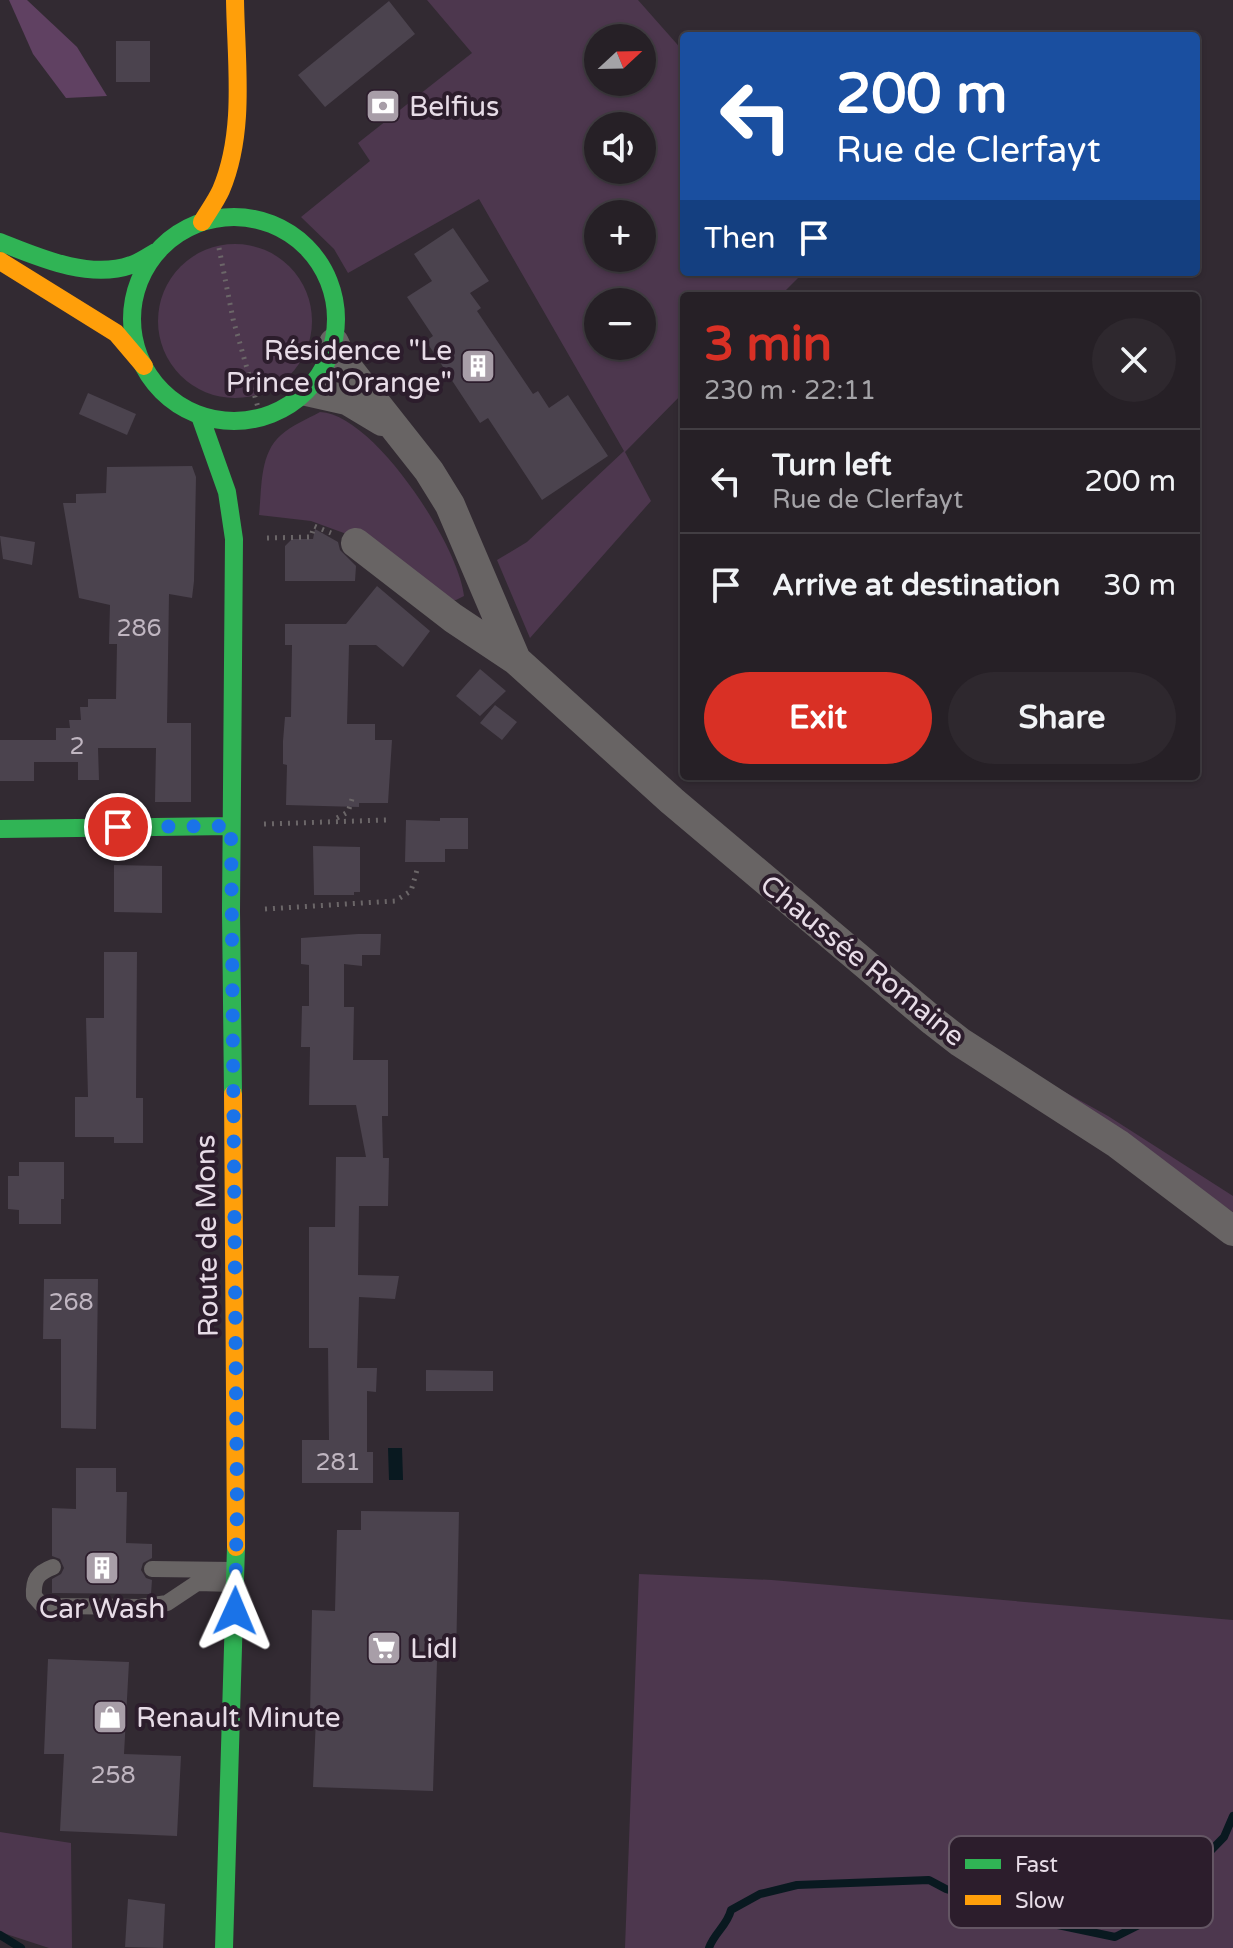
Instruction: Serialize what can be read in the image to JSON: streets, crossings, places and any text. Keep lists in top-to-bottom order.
{
  "streets": {
    "main road": ["Route de Mons"],
    "street": ["Chaussée Romaine"]
  },
  "places": {
    "bank": ["Belfius"],
    "building": ["Résidence \"Le Prince d'Orange\"", "Car Wash"],
    "supermarket": ["Lidl"],
    "shop": ["Renault Minute"]
  },
  "house_numbers": [
    "286",
    "2",
    "268",
    "281",
    "258"
  ],
  "legend": ["Fast", "Slow"],
  "north": "right",
  "page": {
    "map_buttons": ["+", "−"],
    "turn": ["200 m", "Rue de Clerfayt"],
    "then": "Then",
    "heading": ["3 min", "230 m · 22:11"],
    "list": [
      {
        "name": "Turn left",
        "note": "Rue de Clerfayt",
        "value": "200 m"
      },
      {
        "name": "Arrive at destination",
        "value": "30 m"
      }
    ],
    "buttons": ["Exit", "Share"]
  }
}
